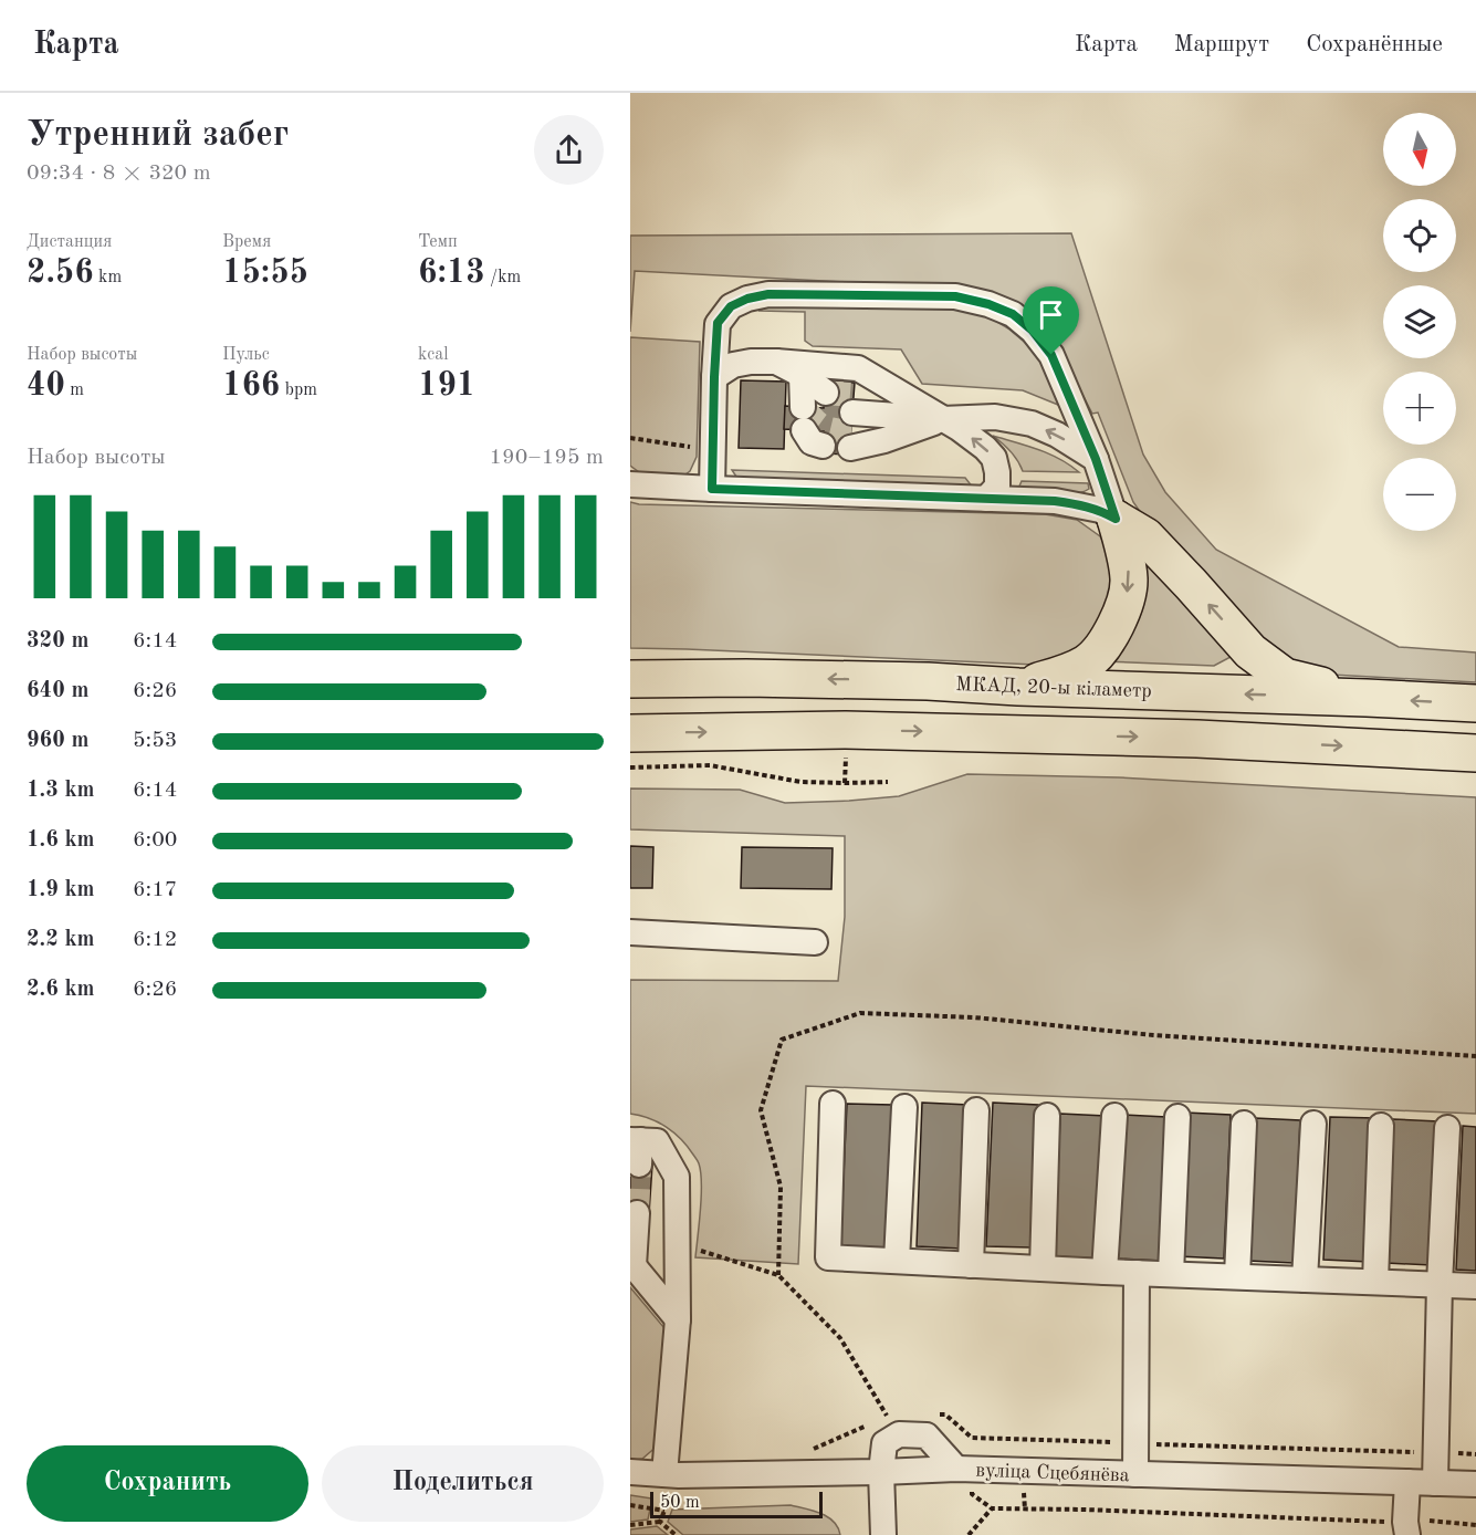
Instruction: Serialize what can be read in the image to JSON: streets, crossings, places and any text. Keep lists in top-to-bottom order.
{
  "streets": {
    "highway": ["МКАД, 20-ы кіламетр"],
    "street": ["вуліца Сцебянёва"]
  },
  "scale_bar": "50 m",
  "north": "bottom",
  "page": {
    "header": "Карта",
    "nav": ["Карта", "Маршрут", "Сохранённые"],
    "heading": ["Утренний забег", "09:34 · 8 × 320 m"],
    "map_buttons": ["+", "−"],
    "stats": [
      ["Дистанция", "2.56 km"],
      ["Время", "15:55"],
      ["Темп", "6:13 /km"],
      ["Набор высоты", "40 m"],
      ["Пульс", "166 bpm"],
      ["kcal", "191"]
    ],
    "chart": ["Набор высоты", "190–195 m"],
    "list": [
      {
        "name": "320 m",
        "note": "6:14"
      },
      {
        "name": "640 m",
        "note": "6:26"
      },
      {
        "name": "960 m",
        "note": "5:53"
      },
      {
        "name": "1.3 km",
        "note": "6:14"
      },
      {
        "name": "1.6 km",
        "note": "6:00"
      },
      {
        "name": "1.9 km",
        "note": "6:17"
      },
      {
        "name": "2.2 km",
        "note": "6:12"
      },
      {
        "name": "2.6 km",
        "note": "6:26"
      }
    ],
    "buttons": ["Сохранить", "Поделиться"],
    "scale": "50 m"
  }
}
